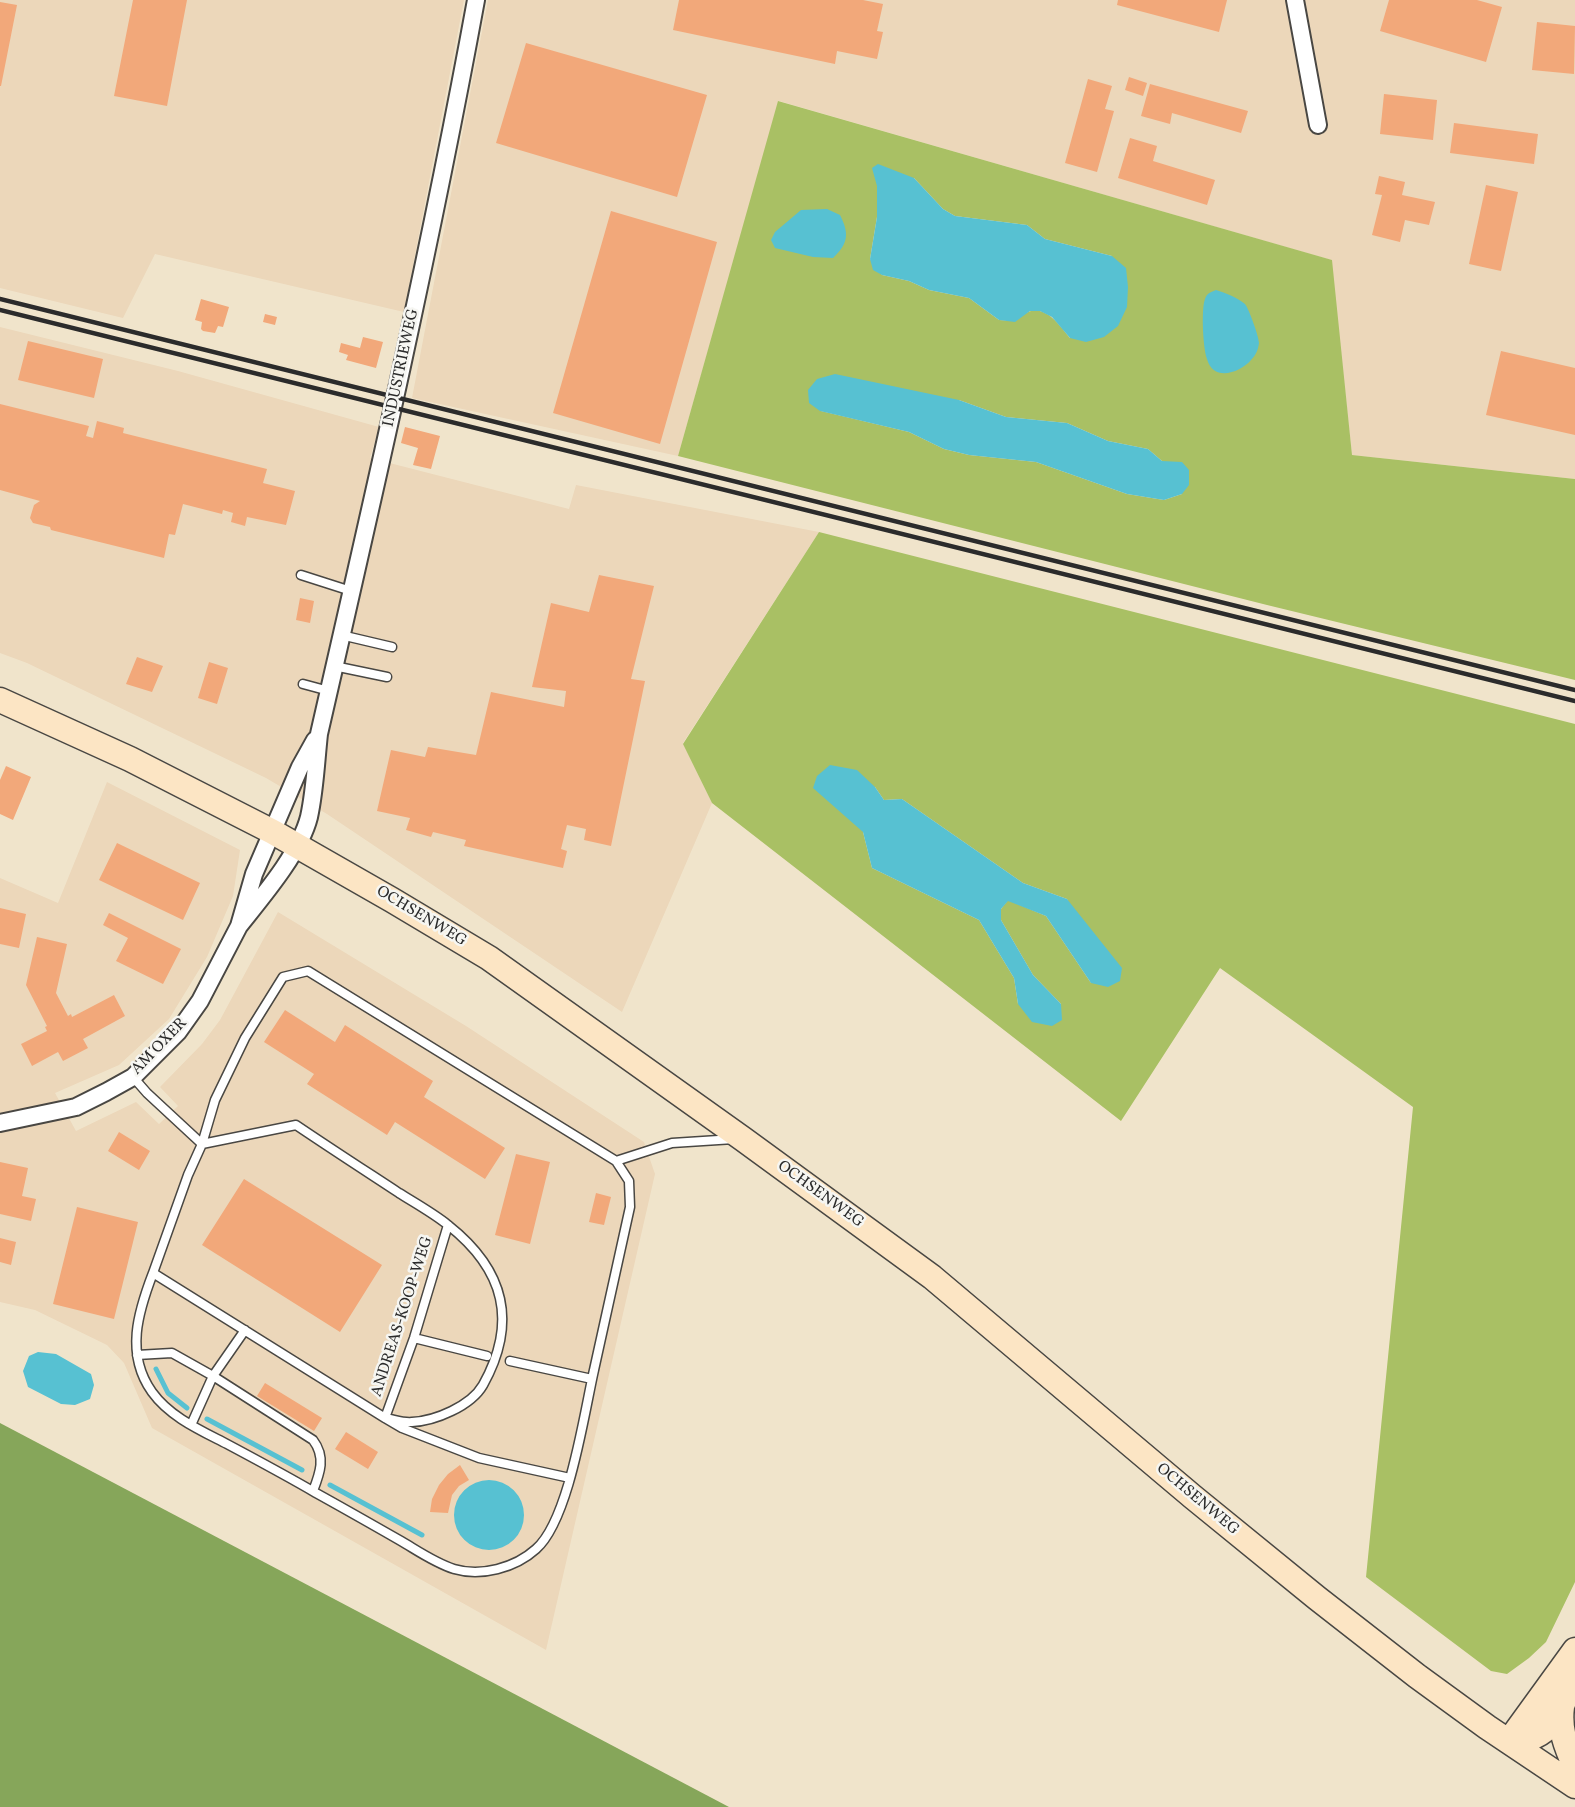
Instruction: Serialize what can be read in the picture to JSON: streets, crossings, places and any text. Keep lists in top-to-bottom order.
{
  "streets": {
    "main road": ["OCHSENWEG"],
    "street": ["INDUSTRIEWEG", "AM OXER"],
    "lane": ["ANDREAS-KOOP-WEG"]
  },
  "crossings": [
    ["INDUSTRIEWEG", "OCHSENWEG"],
    ["INDUSTRIEWEG", "AM OXER"],
    ["OCHSENWEG", "AM OXER"]
  ]
}
